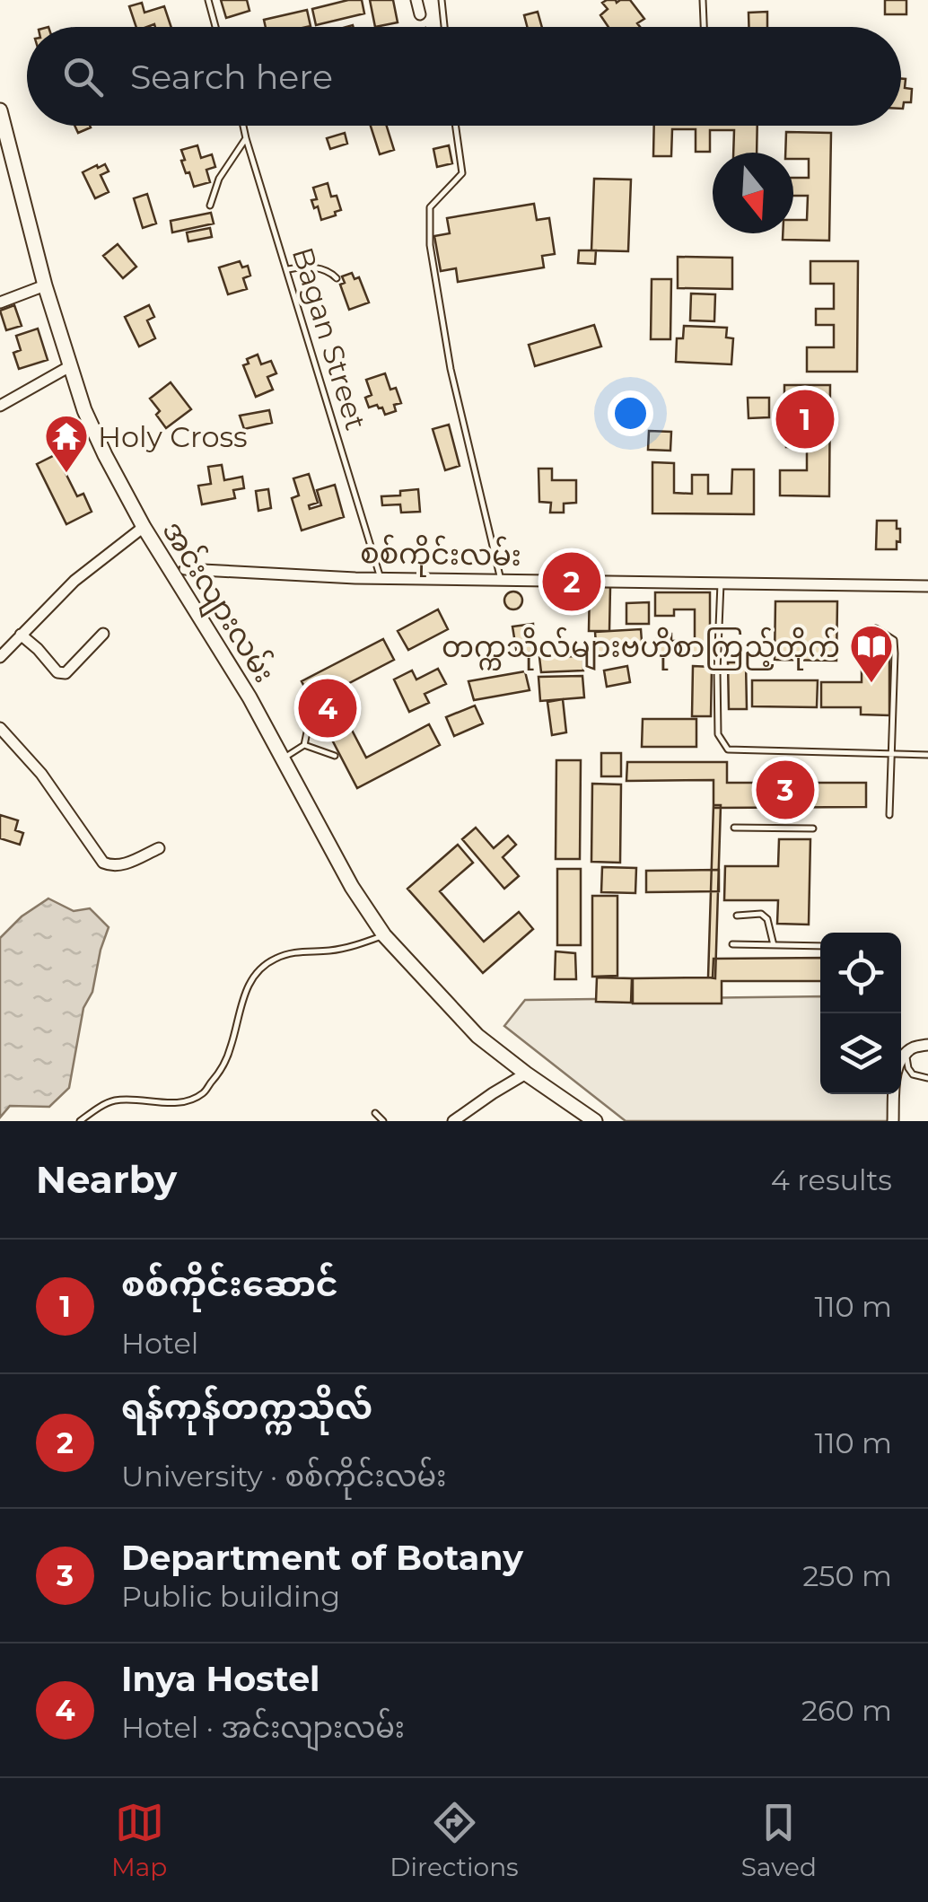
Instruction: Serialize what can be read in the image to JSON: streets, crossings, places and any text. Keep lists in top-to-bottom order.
{
  "streets": {
    "main road": ["အင်းလျားလမ်း"],
    "street": ["စစ်ကိုင်းလမ်း"],
    "lane": ["Bagan Street"]
  },
  "crossings": [
    ["Bagan Street", "စစ်ကိုင်းလမ်း"],
    ["စစ်ကိုင်းလမ်း", "အင်းလျားလမ်း"]
  ],
  "places": {
    "temple": ["Holy Cross"],
    "library": ["တက္ကသိုလ်များဗဟိုစာကြည့်တိုက်"]
  },
  "north": "bottom",
  "page": {
    "search": "Search here",
    "pins": [
      "1",
      "2",
      "4",
      "3"
    ],
    "heading": ["Nearby", "4 results"],
    "list": [
      {
        "mark": "1",
        "name": "စစ်ကိုင်းဆောင်",
        "note": "Hotel",
        "value": "110 m"
      },
      {
        "mark": "2",
        "name": "ရန်ကုန်တက္ကသိုလ်",
        "note": "University · စစ်ကိုင်းလမ်း",
        "value": "110 m"
      },
      {
        "mark": "3",
        "name": "Department of Botany",
        "note": "Public building",
        "value": "250 m"
      },
      {
        "mark": "4",
        "name": "Inya Hostel",
        "note": "Hotel · အင်းလျားလမ်း",
        "value": "260 m"
      }
    ],
    "nav": ["Map", "Directions", "Saved"]
  }
}
